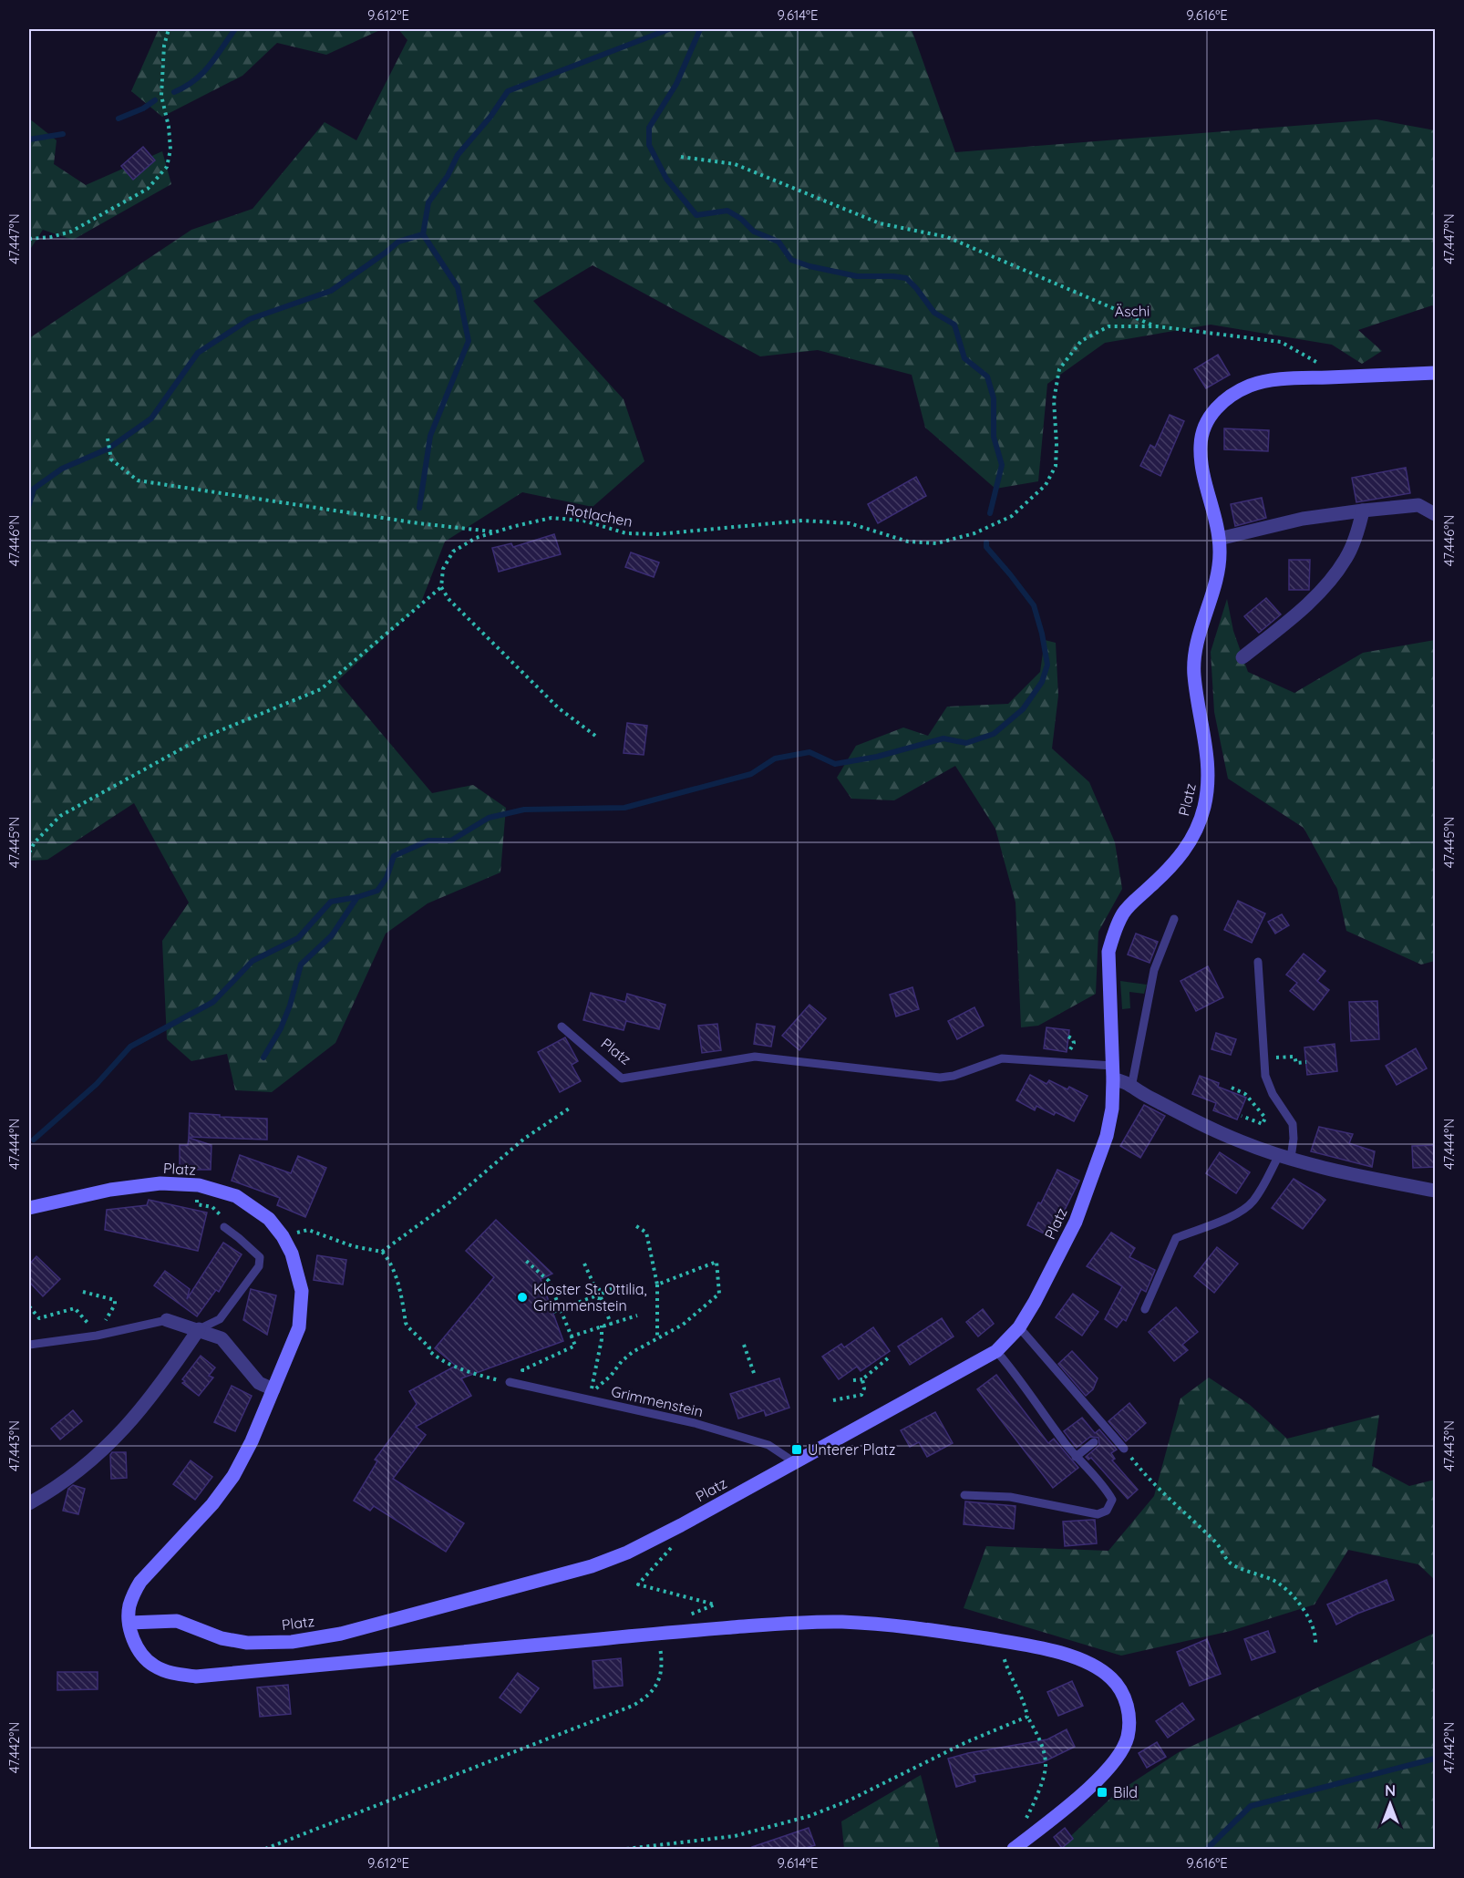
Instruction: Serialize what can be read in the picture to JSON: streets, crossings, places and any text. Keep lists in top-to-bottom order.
{
  "streets": {
    "street": ["Platz"],
    "lane": ["Grimmenstein"],
    "path": ["Äschi", "Rotlachen"]
  },
  "crossings": [
    ["Äschi", "Rotlachen"],
    ["Platz", "Grimmenstein"]
  ],
  "places": {
    "other": ["Kloster St. Ottilia, Grimmenstein"],
    "transit": ["Unterer Platz", "Bild"]
  },
  "north": "top",
  "coordinates": [
    "9.612°E",
    "9.614°E",
    "9.616°E",
    "47.447°N",
    "47.446°N",
    "47.445°N",
    "47.444°N",
    "47.443°N",
    "47.442°N"
  ]
}
